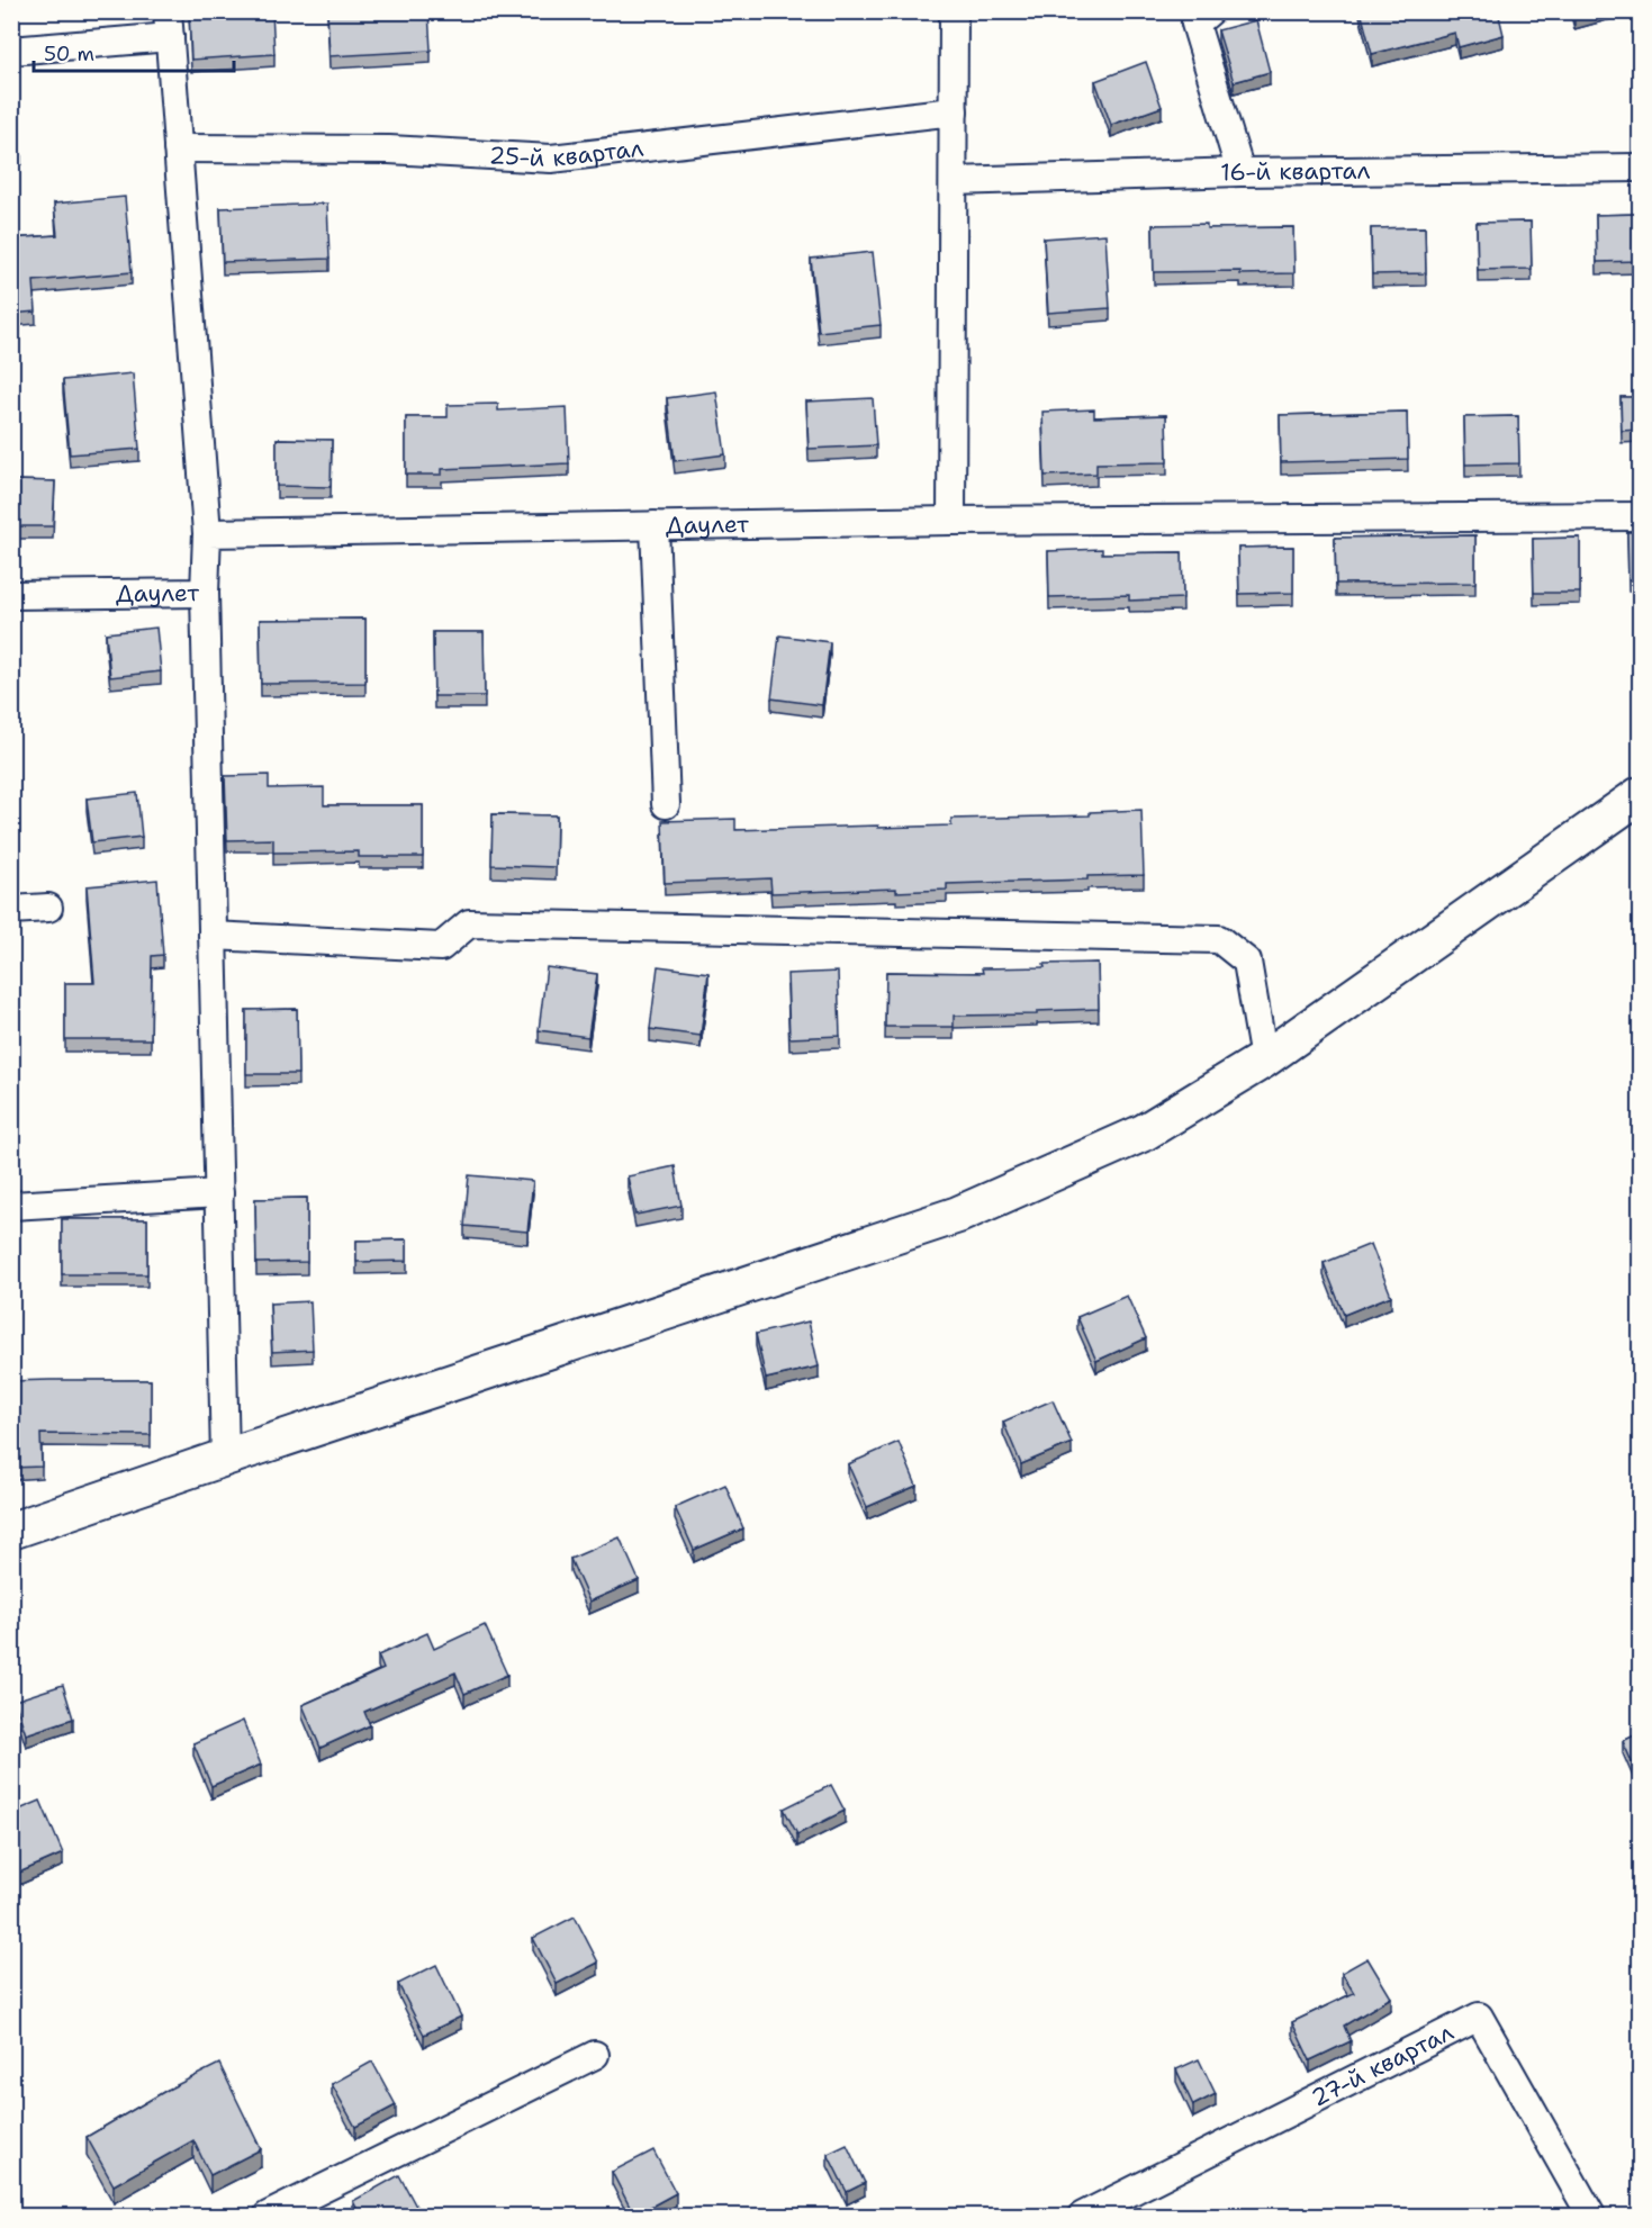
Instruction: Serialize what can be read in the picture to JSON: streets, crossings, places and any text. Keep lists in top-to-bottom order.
{
  "streets": {
    "street": [
      "25-й квартал",
      "16-й квартал",
      "Даулет",
      "27-й квартал"
    ]
  },
  "scale_bar": "50 m"
}
